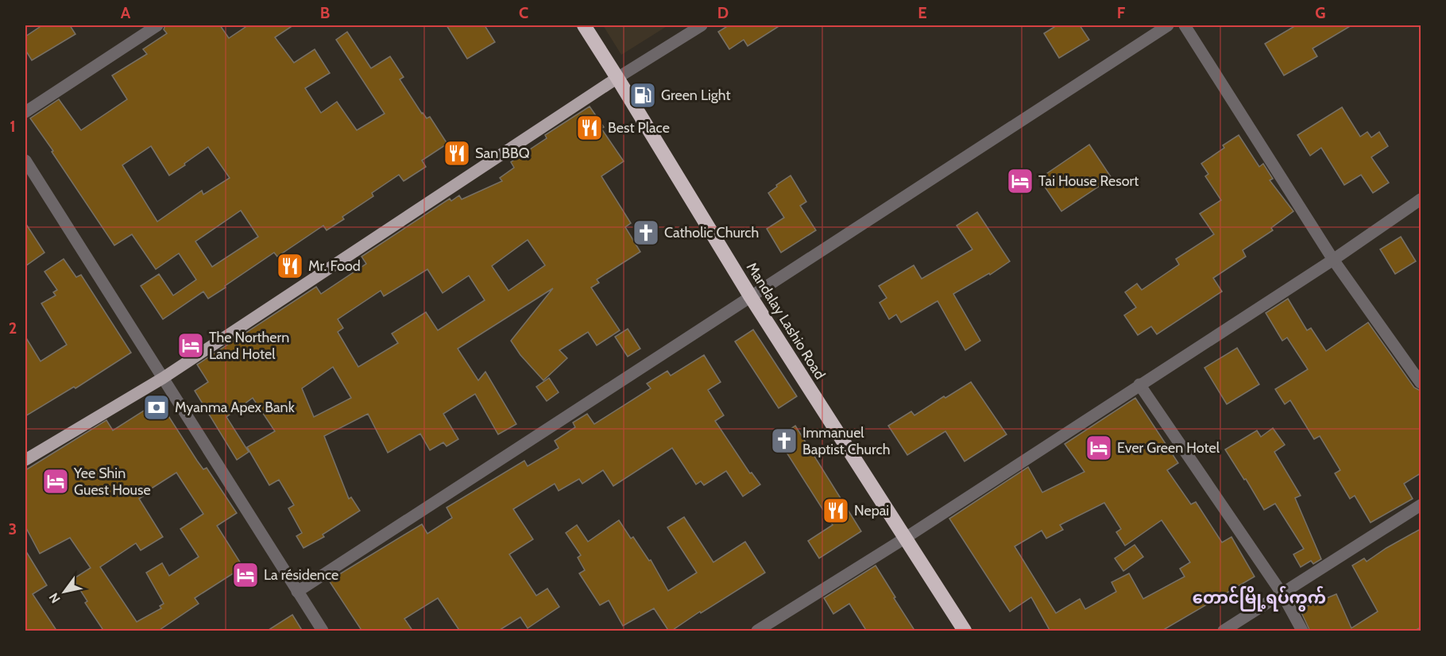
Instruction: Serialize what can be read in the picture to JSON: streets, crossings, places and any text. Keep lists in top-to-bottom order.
{
  "streets": {
    "highway": ["Mandalay Lashio Road"]
  },
  "districts": ["တောင်မြို့ရပ်ကွက်"],
  "places": {
    "fuel station": ["Green Light"],
    "restaurant": [
      "Best Place",
      "San BBQ",
      "Mr. Food",
      "Nepai"
    ],
    "hotel": [
      "Tai House Resort",
      "The Northern Land Hotel",
      "Ever Green Hotel",
      "Yee Shin Guest House",
      "La résidence"
    ],
    "church": ["Catholic Church", "Immanuel Baptist Church"],
    "bank": ["Myanma Apex Bank"]
  },
  "north": "bottom left",
  "grid": {
    "columns": [
      "A",
      "B",
      "C",
      "D",
      "E",
      "F",
      "G"
    ],
    "rows": ["1", "2", "3"]
  }
}
